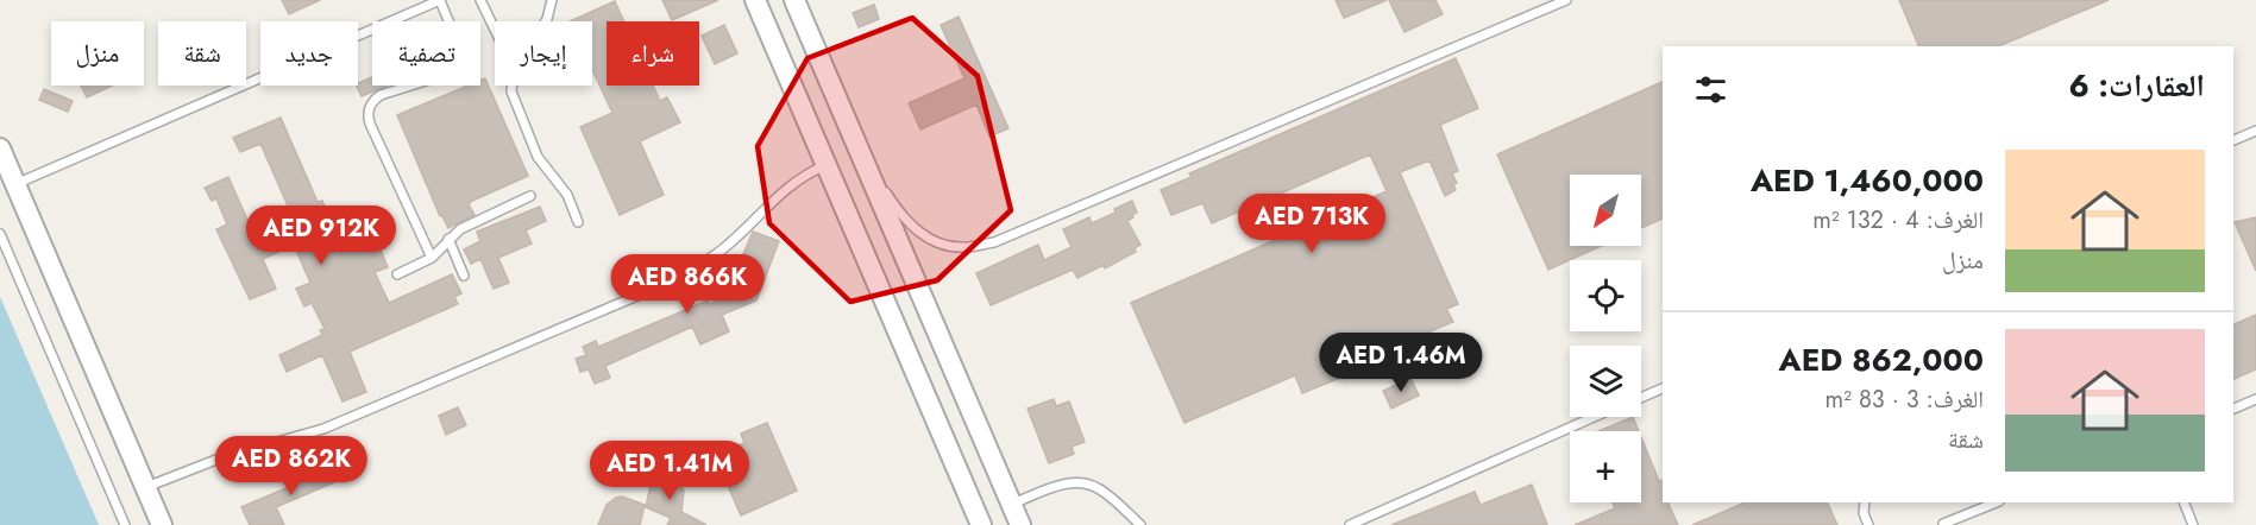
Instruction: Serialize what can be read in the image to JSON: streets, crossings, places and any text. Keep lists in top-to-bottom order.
{
  "north": "bottom left",
  "page": {
    "chip": [
      "شراء",
      "إيجار",
      "تصفية",
      "جديد",
      "شقة",
      "منزل"
    ],
    "heading": "العقارات: 6",
    "list": [
      {
        "name": "AED 1,460,000",
        "note": "الغرف: 4 · 132 m² · منزل"
      },
      {
        "name": "AED 862,000",
        "note": "الغرف: 3 · 83 m² · شقة"
      }
    ],
    "map_buttons": "+",
    "price": [
      "AED 713K",
      "AED 912K",
      "AED 866K",
      "AED 1.46M",
      "AED 862K",
      "AED 1.41M"
    ]
  }
}
